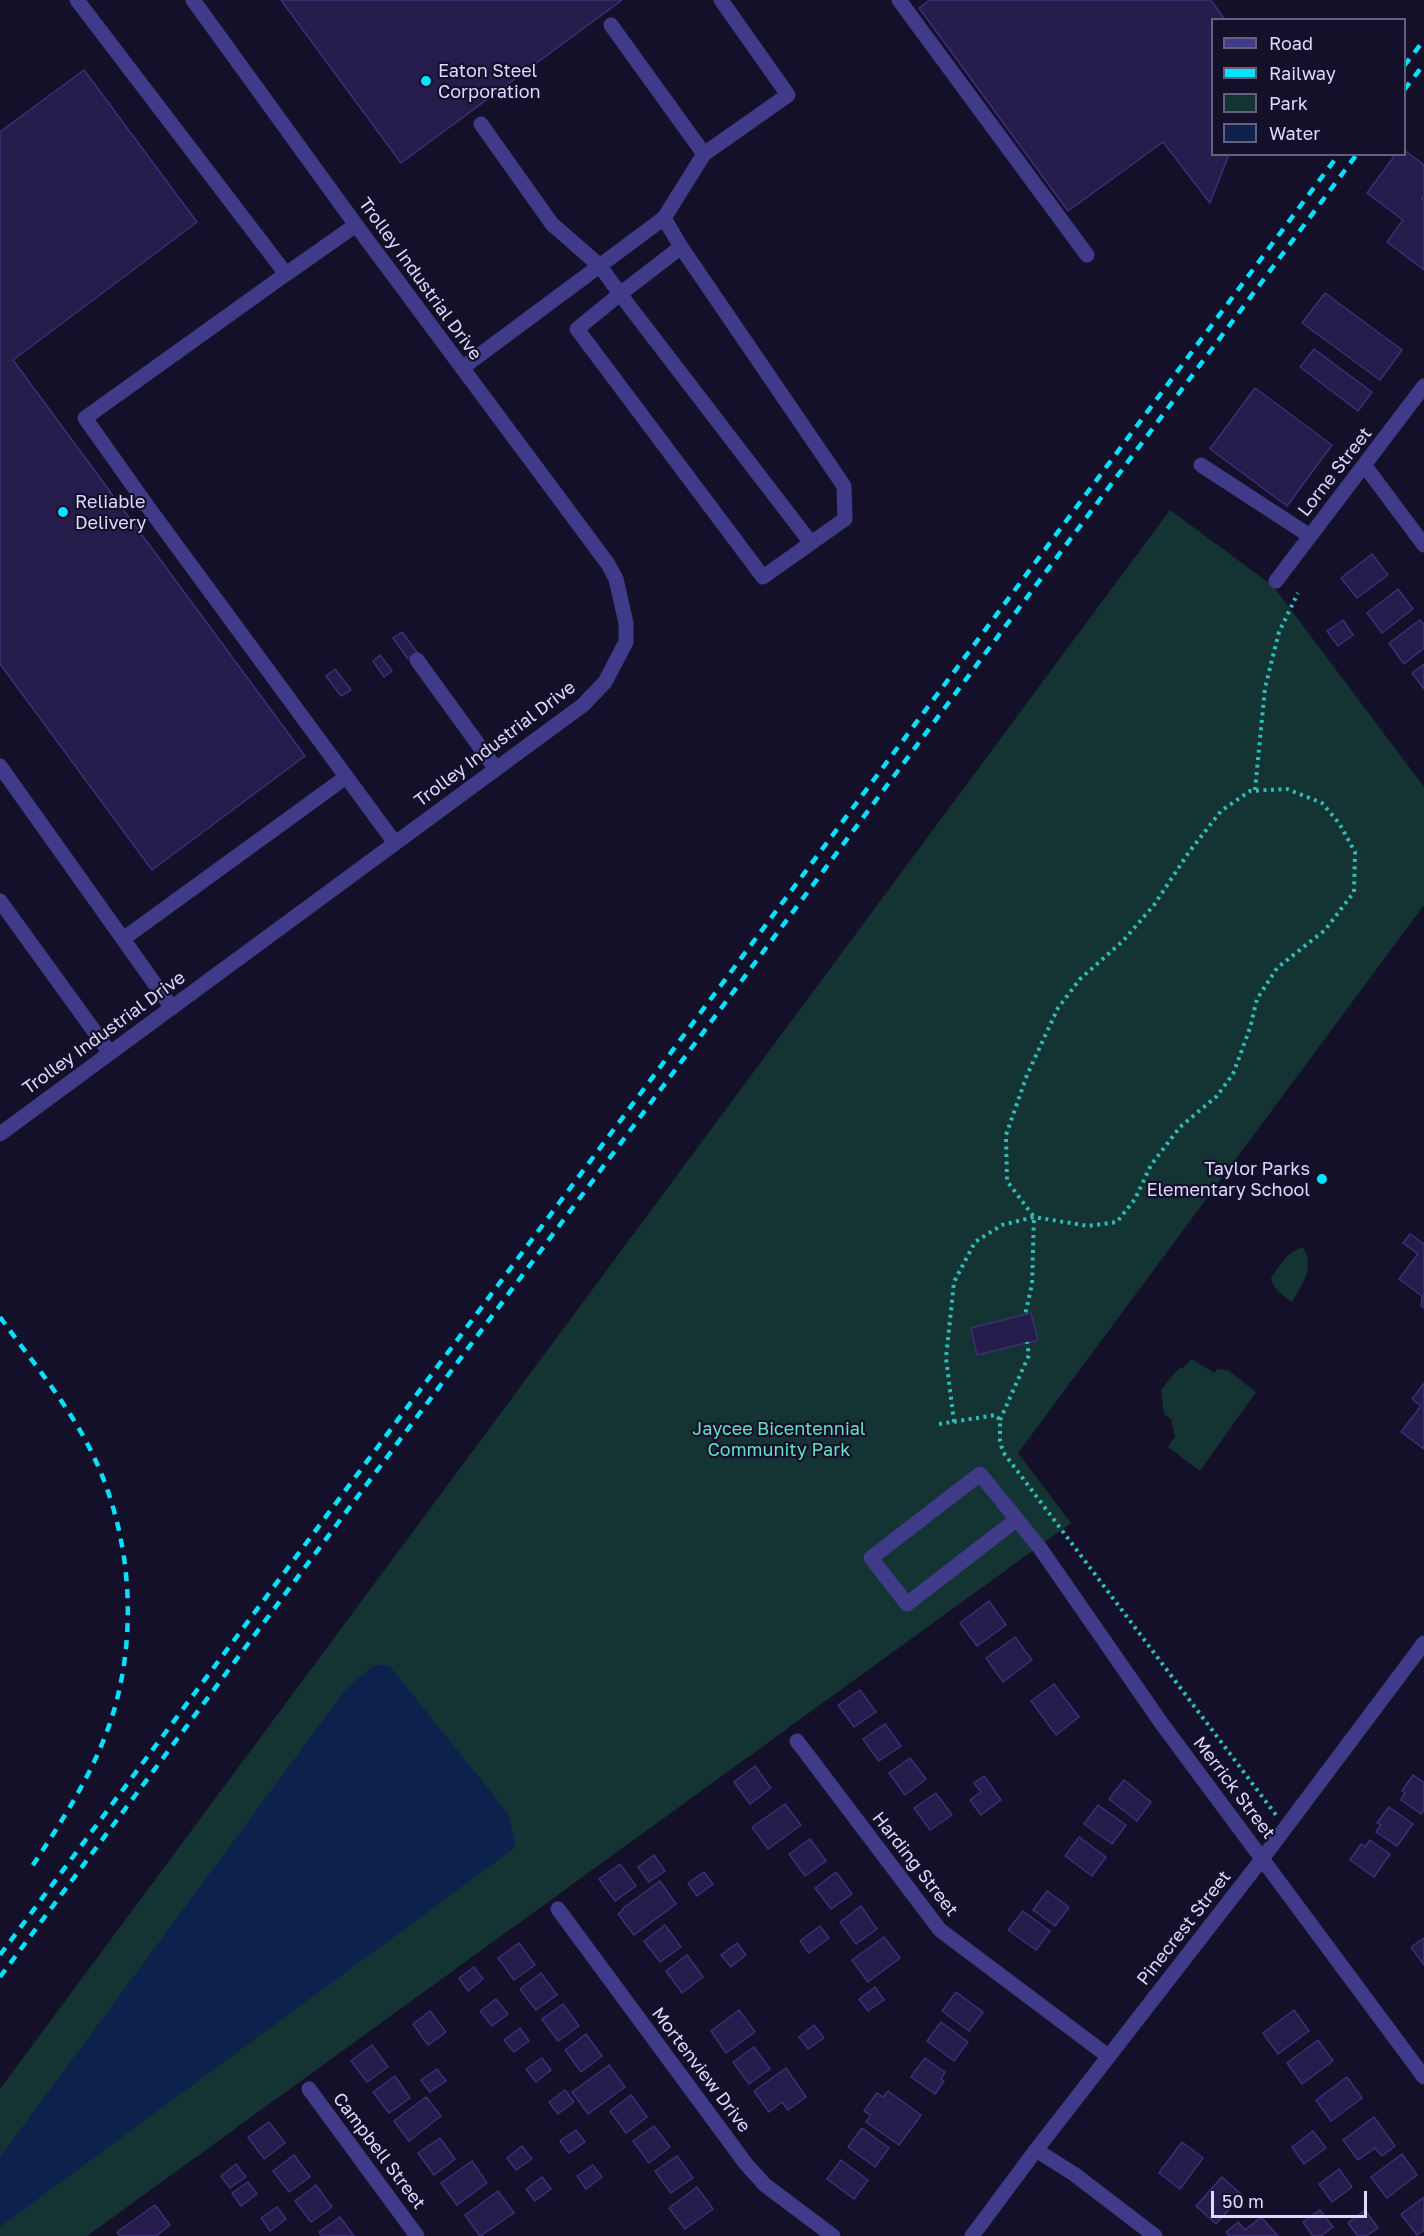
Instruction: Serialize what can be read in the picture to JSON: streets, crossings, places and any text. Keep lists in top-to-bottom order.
{
  "streets": {
    "street": [
      "Trolley Industrial Drive",
      "Lorne Street",
      "Merrick Street",
      "Harding Street",
      "Pinecrest Street",
      "Mortenview Drive",
      "Campbell Street"
    ]
  },
  "crossings": [
    ["Merrick Street", "Pinecrest Street"],
    ["Harding Street", "Pinecrest Street"]
  ],
  "parks": ["Jaycee Bicentennial Community Park"],
  "places": ["Eaton Steel Corporation", "Reliable Delivery", "Taylor Parks Elementary School"],
  "legend": [
    "Road",
    "Railway",
    "Park",
    "Water"
  ],
  "scale_bar": "50 m"
}
